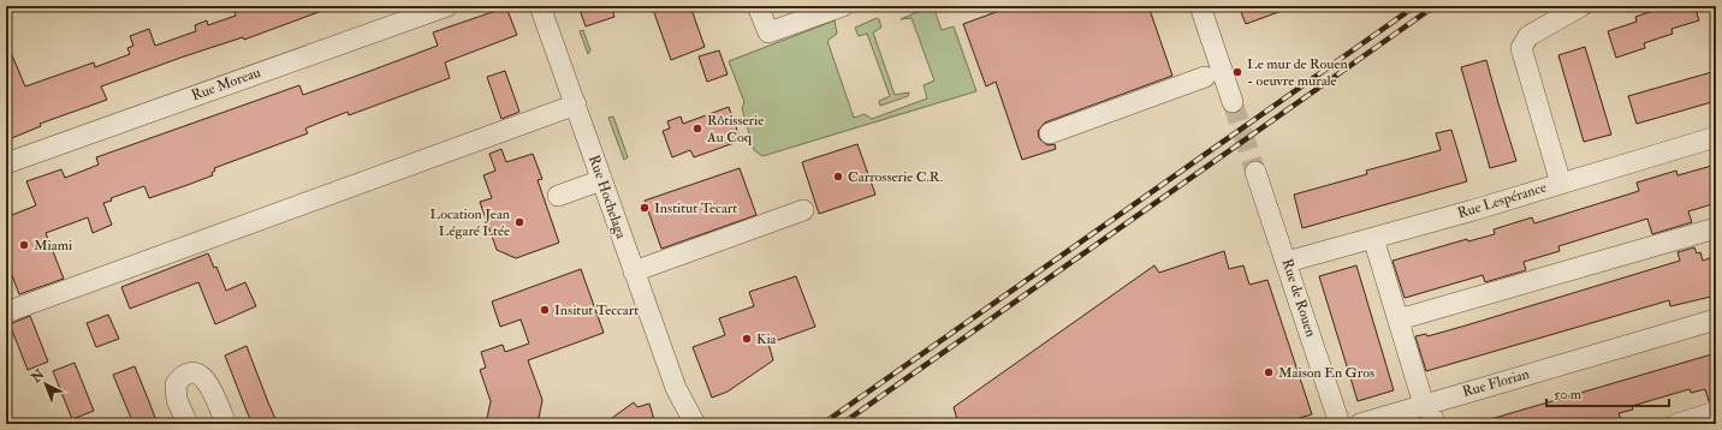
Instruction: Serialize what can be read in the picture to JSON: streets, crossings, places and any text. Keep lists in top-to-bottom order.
{
  "streets": {
    "street": [
      "Rue Moreau",
      "Rue Hochelaga",
      "Rue Lespérance",
      "Rue de Rouen",
      "Rue Florian"
    ]
  },
  "crossings": [
    ["Rue Lespérance", "Rue de Rouen"]
  ],
  "places": [
    "Le mur de Rouen - oeuvre murale",
    "Rôtisserie Au Coq",
    "Carrosserie C.R.",
    "Institut Tecart",
    "Location Jean Légaré Ltée",
    "Miami",
    "Insitut Teccart",
    "Kia",
    "Maison En Gros"
  ],
  "scale_bar": "50 m",
  "north": "top left"
}
